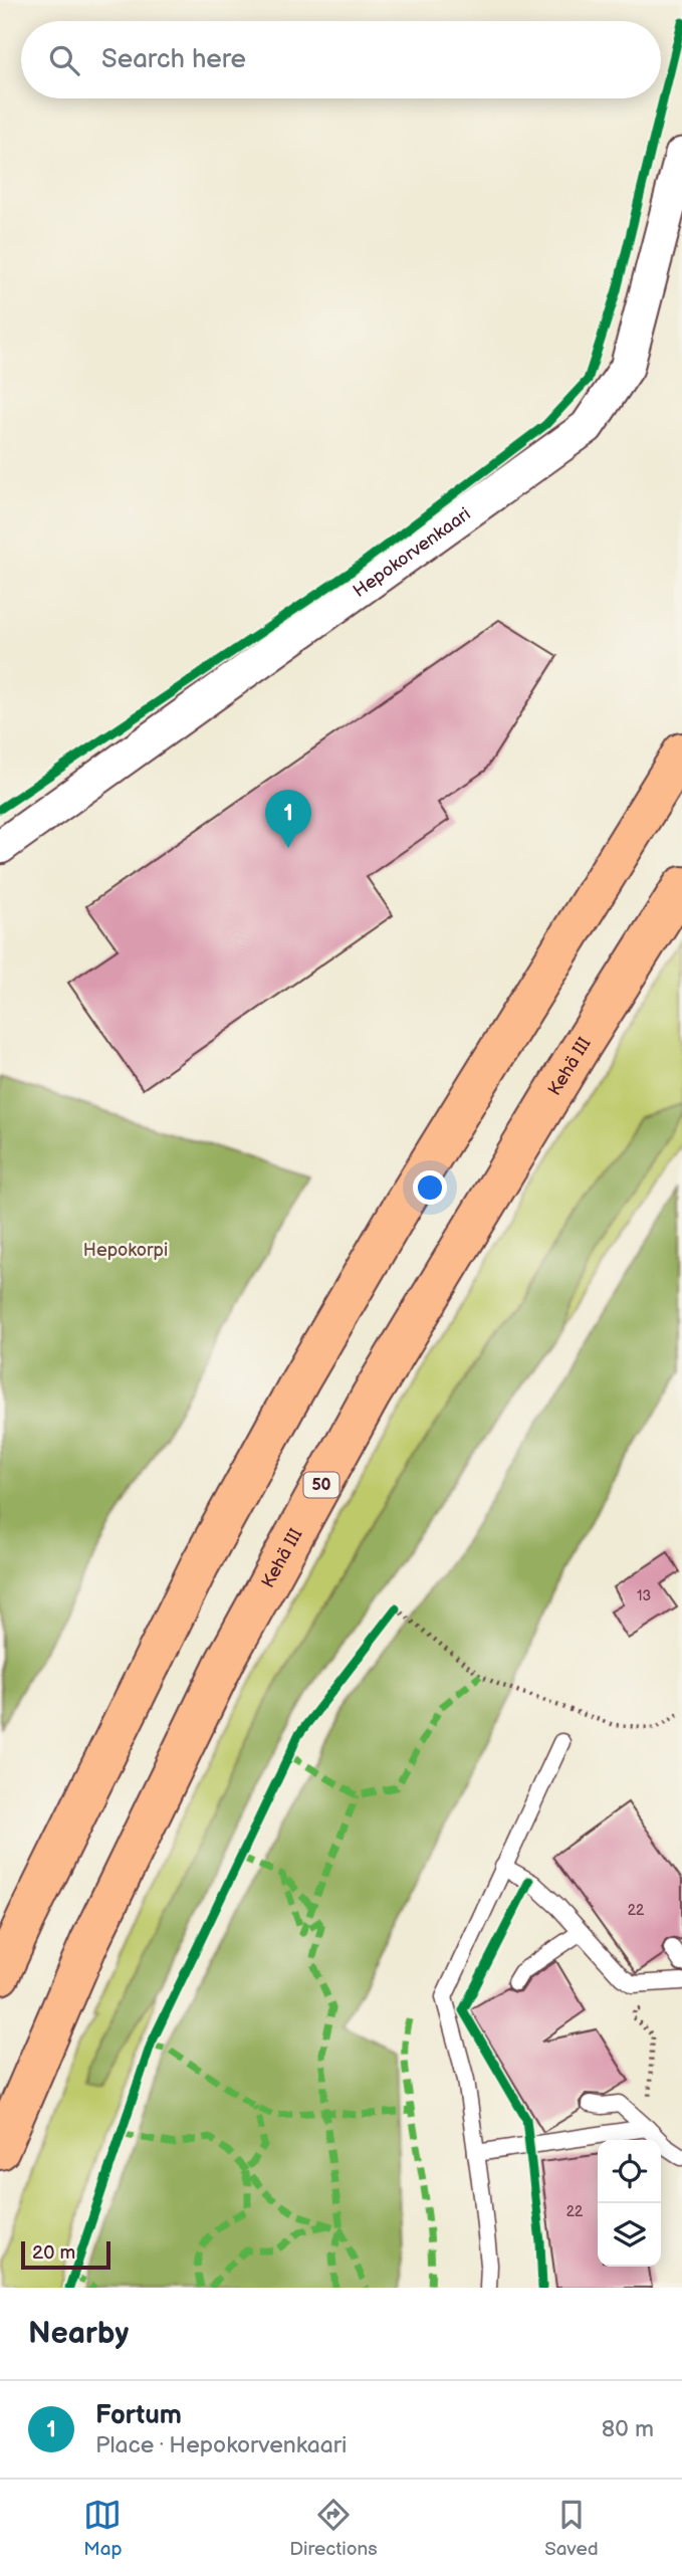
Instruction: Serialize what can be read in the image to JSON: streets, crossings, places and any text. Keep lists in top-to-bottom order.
{
  "streets": {
    "highway": ["Kehä III", "50"],
    "street": ["Hepokorvenkaari"]
  },
  "parks": ["Hepokorpi"],
  "house_numbers": ["13", "22", "22"],
  "scale_bar": "20 m",
  "page": {
    "search": "Search here",
    "pins": "1",
    "scale": "20 m",
    "heading": "Nearby",
    "list": [
      {
        "mark": "1",
        "name": "Fortum",
        "note": "Place · Hepokorvenkaari",
        "value": "80 m"
      }
    ],
    "nav": ["Map", "Directions", "Saved"]
  }
}
